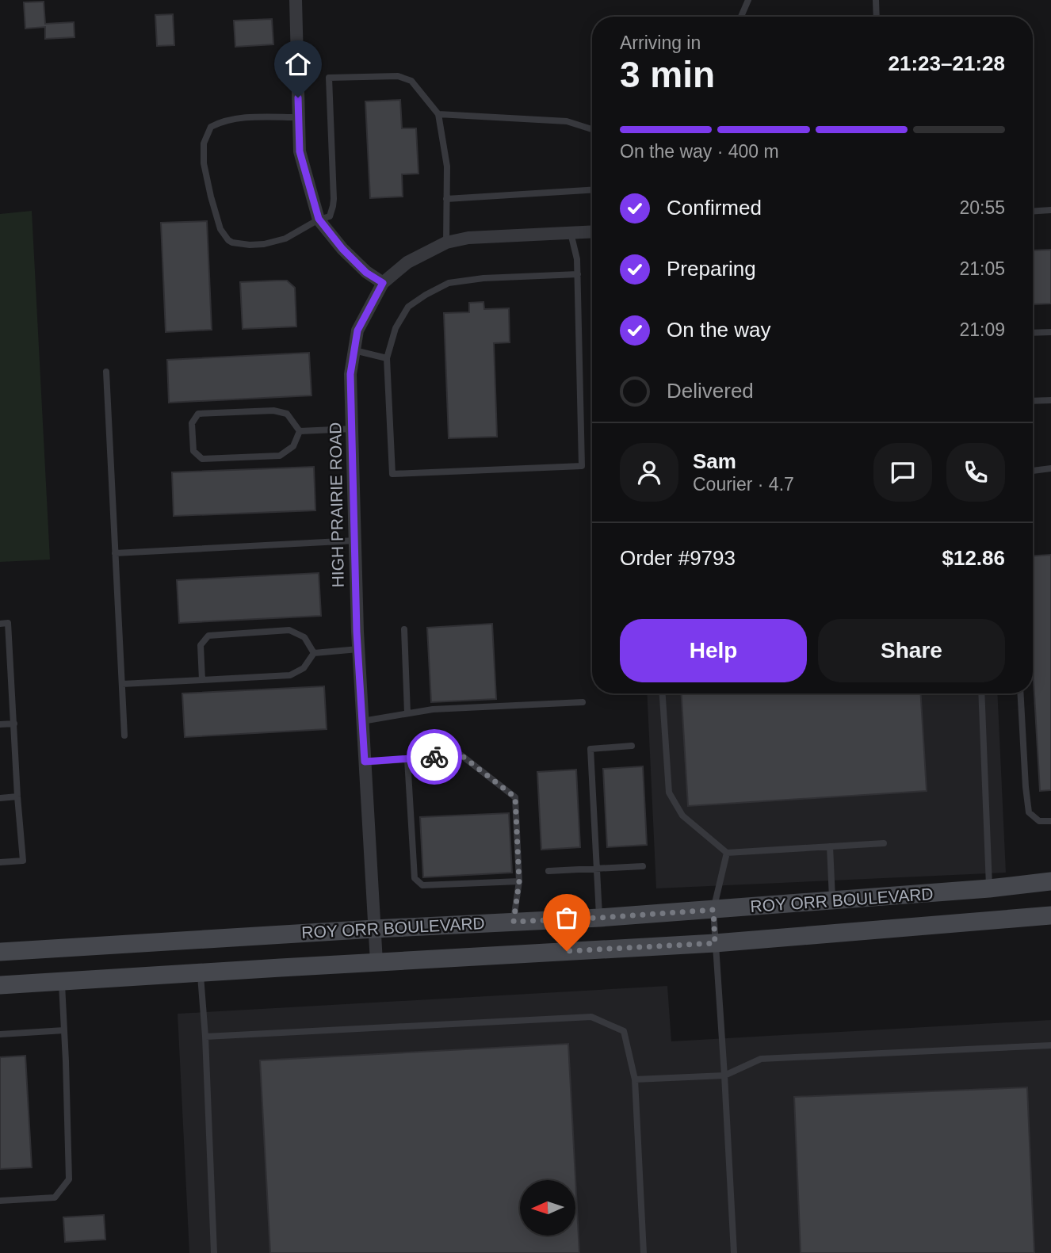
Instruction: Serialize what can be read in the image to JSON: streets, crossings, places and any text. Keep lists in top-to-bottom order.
{
  "streets": {
    "main road": ["ROY ORR BOULEVARD"],
    "street": ["HIGH PRAIRIE ROAD"]
  },
  "crossings": [
    ["HIGH PRAIRIE ROAD", "ROY ORR BOULEVARD"]
  ],
  "north": "left",
  "page": {
    "heading": ["3 min", "Arriving in", "21:23–21:28"],
    "panel": [
      "Sam",
      "Courier · 4.7",
      "Order #9793",
      "$12.86"
    ],
    "bar": "On the way · 400 m",
    "list": [
      ["Confirmed", "20:55"],
      ["Preparing", "21:05"],
      ["On the way", "21:09"],
      "Delivered"
    ],
    "buttons": ["Help", "Share"]
  }
}
